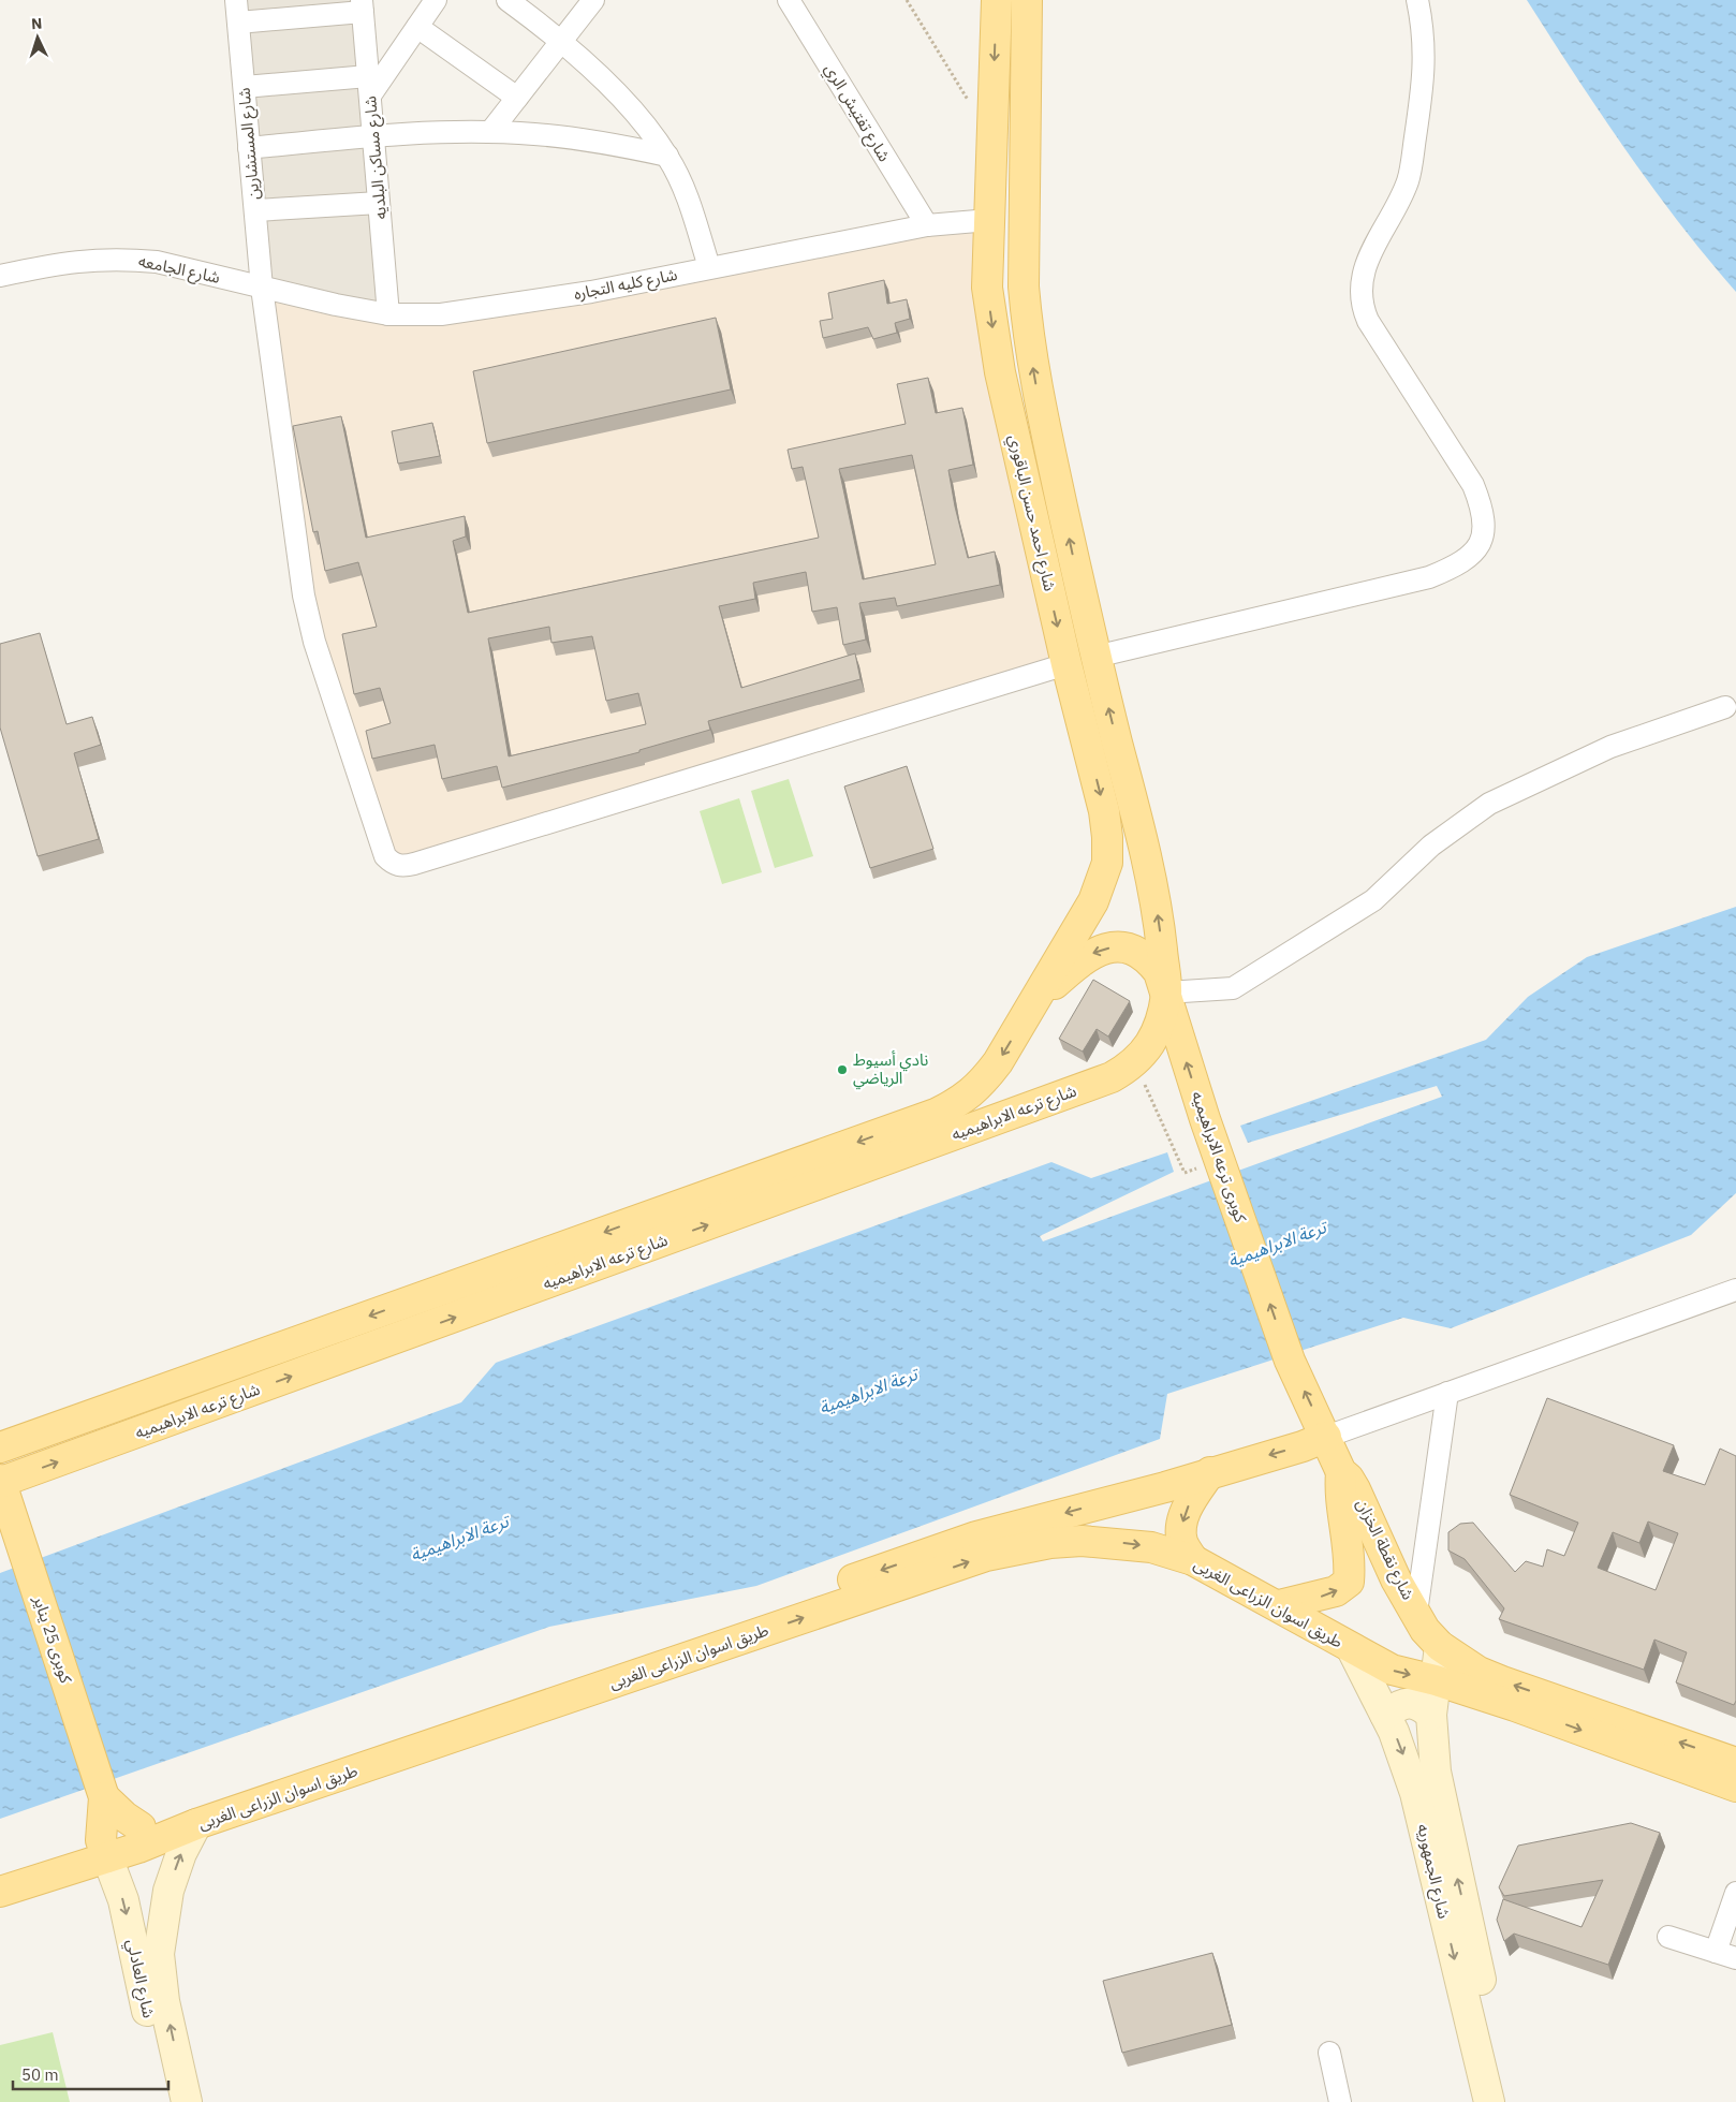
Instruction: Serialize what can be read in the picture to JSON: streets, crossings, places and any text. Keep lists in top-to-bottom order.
{
  "streets": {
    "main road": [
      "شارع احمد حسن الباقوري",
      "شارع ترعه الابراهيميه",
      "كوبرى ترعه الابراهيميه",
      "شارع نقطة الخزان",
      "طريق اسوان الزراعى الغربى",
      "كوبرى 25 يناير"
    ],
    "street": [
      "شارع تفتيش الري",
      "شارع المستشارين",
      "شارع مساكن البلديه",
      "شارع الجامعه",
      "شارع كليه التجاره",
      "شارع الجمهوريه",
      "شارع العادلي"
    ]
  },
  "crossings": [
    ["شارع تفتيش الري", "شارع كليه التجاره"],
    ["شارع المستشارين", "شارع الجامعه"],
    ["شارع المستشارين", "شارع كليه التجاره"],
    ["شارع المستشارين", "شارع احمد حسن الباقوري"],
    ["شارع مساكن البلديه", "شارع كليه التجاره"],
    ["شارع الجامعه", "شارع كليه التجاره"],
    ["شارع كليه التجاره", "شارع احمد حسن الباقوري"],
    ["شارع احمد حسن الباقوري", "شارع ترعه الابراهيميه"],
    ["شارع احمد حسن الباقوري", "كوبرى ترعه الابراهيميه"],
    ["شارع ترعه الابراهيميه", "كوبرى ترعه الابراهيميه"],
    ["شارع ترعه الابراهيميه", "كوبرى 25 يناير"],
    ["كوبرى ترعه الابراهيميه", "شارع نقطة الخزان"],
    ["كوبرى ترعه الابراهيميه", "طريق اسوان الزراعى الغربى"],
    ["شارع نقطة الخزان", "طريق اسوان الزراعى الغربى"],
    ["شارع نقطة الخزان", "شارع الجمهوريه"],
    ["طريق اسوان الزراعى الغربى", "كوبرى 25 يناير"],
    ["طريق اسوان الزراعى الغربى", "شارع الجمهوريه"],
    ["طريق اسوان الزراعى الغربى", "شارع العادلي"],
    ["كوبرى 25 يناير", "شارع العادلي"]
  ],
  "one_way": ["كوبرى ترعه الابراهيميه"],
  "water": ["ترعة الابراهيمية"],
  "places": ["نادي أسيوط الرياضي"],
  "scale_bar": "50 m",
  "north": "top"
}
